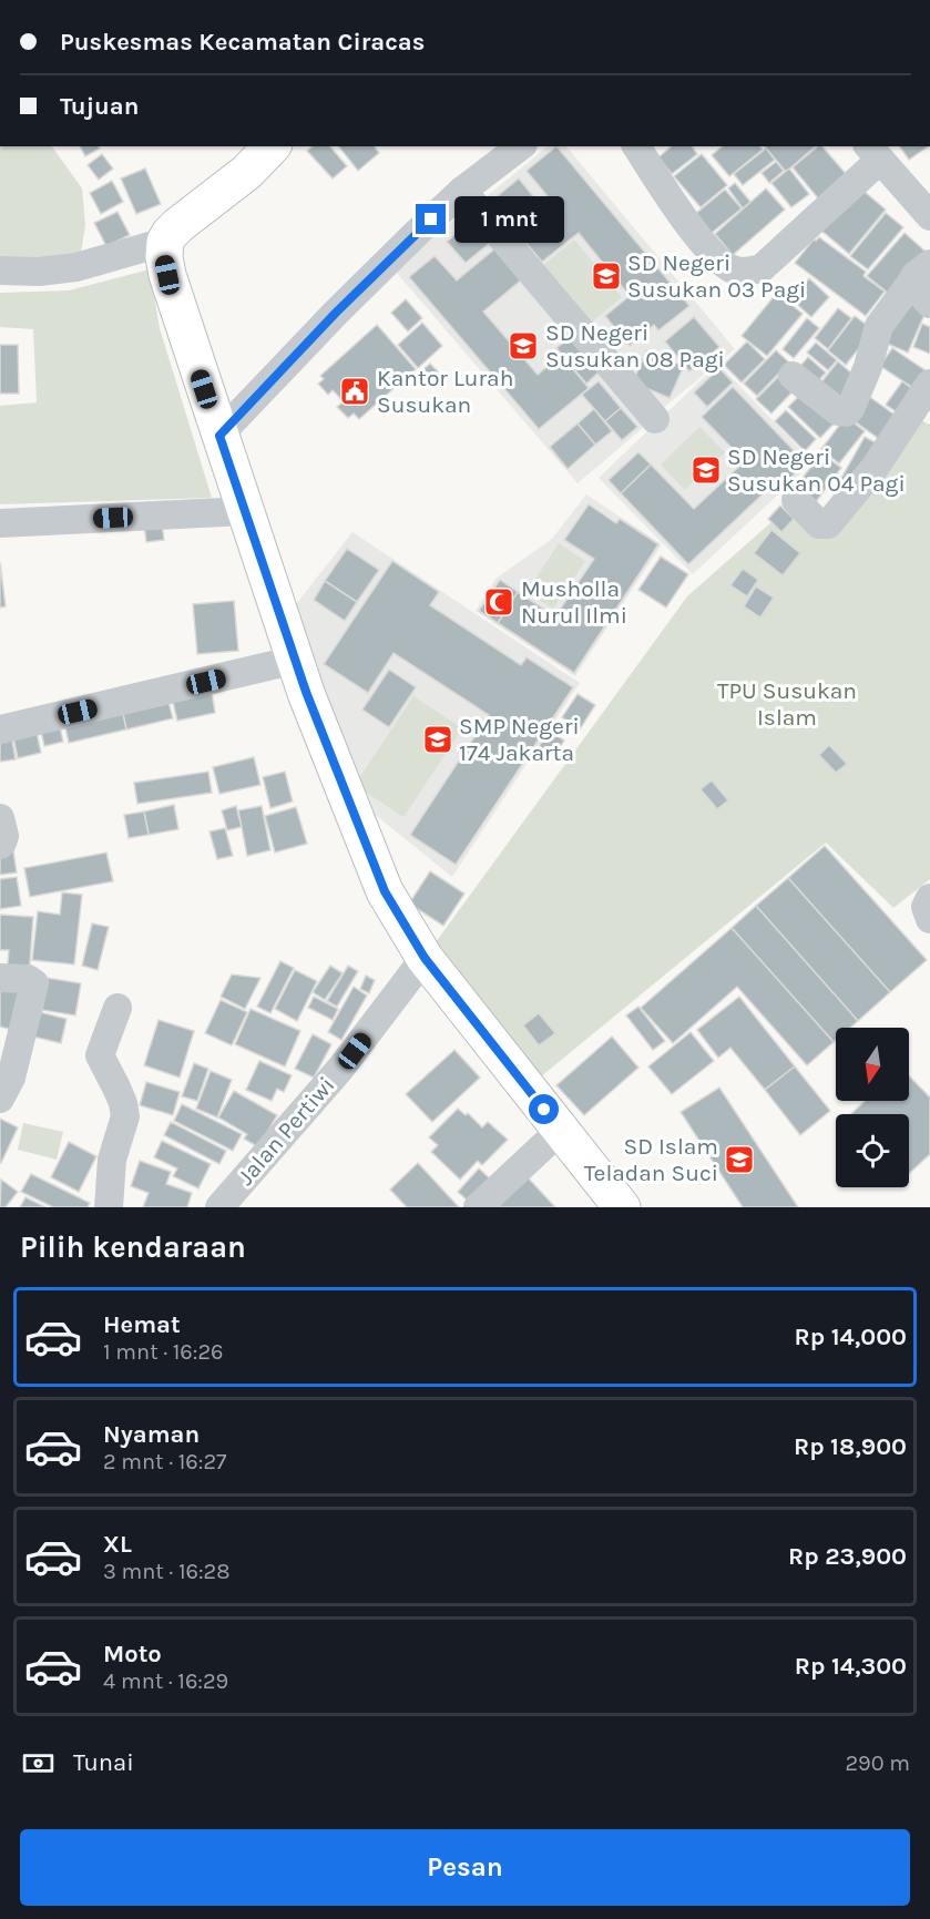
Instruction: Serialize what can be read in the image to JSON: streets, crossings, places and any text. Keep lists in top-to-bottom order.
{
  "streets": {
    "street": ["Jalan Pertiwi"]
  },
  "parks": ["TPU Susukan Islam"],
  "places": {
    "school or university": [
      "SD Negeri Susukan 03 Pagi",
      "SD Negeri Susukan 08 Pagi",
      "SD Negeri Susukan 04 Pagi",
      "SMP Negeri 174 Jakarta",
      "SD Islam Teladan Suci"
    ],
    "public building": ["Kantor Lurah Susukan"],
    "mosque": ["Musholla Nurul Ilmi"]
  },
  "north": "bottom",
  "page": {
    "banner": ["Puskesmas Kecamatan Ciracas", "Tujuan"],
    "bubble": "1 mnt",
    "heading": "Pilih kendaraan",
    "list": [
      {
        "name": "Hemat",
        "note": "1 mnt · 16:26",
        "value": "Rp 14,000"
      },
      {
        "name": "Nyaman",
        "note": "2 mnt · 16:27",
        "value": "Rp 18,900"
      },
      {
        "name": "XL",
        "note": "3 mnt · 16:28",
        "value": "Rp 23,900"
      },
      {
        "name": "Moto",
        "note": "4 mnt · 16:29",
        "value": "Rp 14,300"
      }
    ],
    "pay": ["Tunai", "290 m"],
    "buttons": "Pesan"
  }
}
